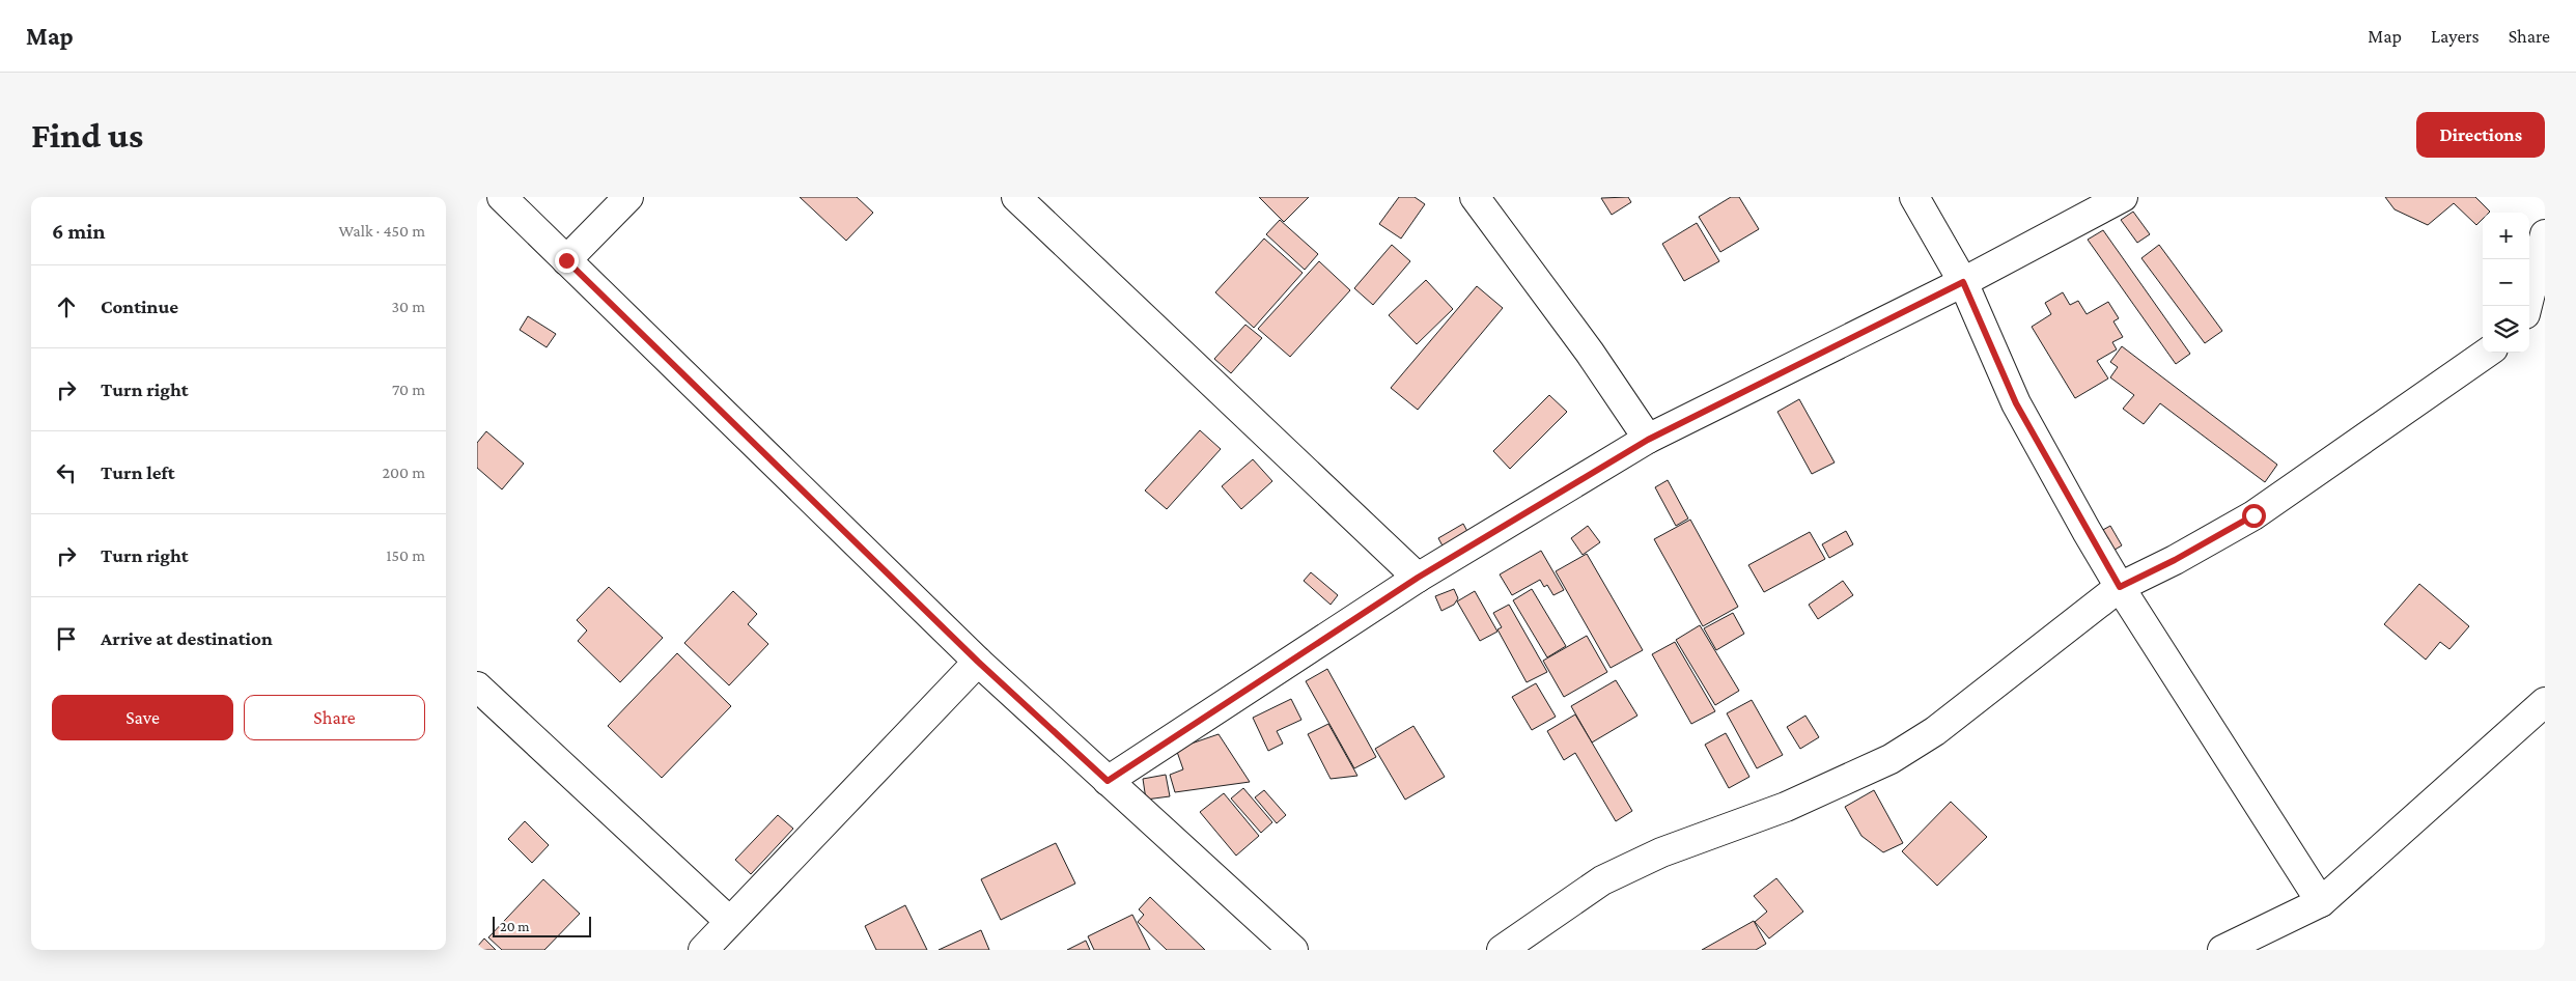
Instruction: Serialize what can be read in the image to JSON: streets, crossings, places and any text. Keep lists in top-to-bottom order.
{
  "scale_bar": "20 m",
  "page": {
    "header": "Map",
    "nav": ["Map", "Layers", "Share"],
    "buttons": [
      "Directions",
      ["Save", "Share"]
    ],
    "title": "Find us",
    "heading": ["6 min", "Walk · 450 m"],
    "map_buttons": ["+", "−"],
    "list": [
      ["Continue", "30 m"],
      ["Turn right", "70 m"],
      ["Turn left", "200 m"],
      ["Turn right", "150 m"],
      "Arrive at destination"
    ],
    "scale": "20 m"
  }
}
